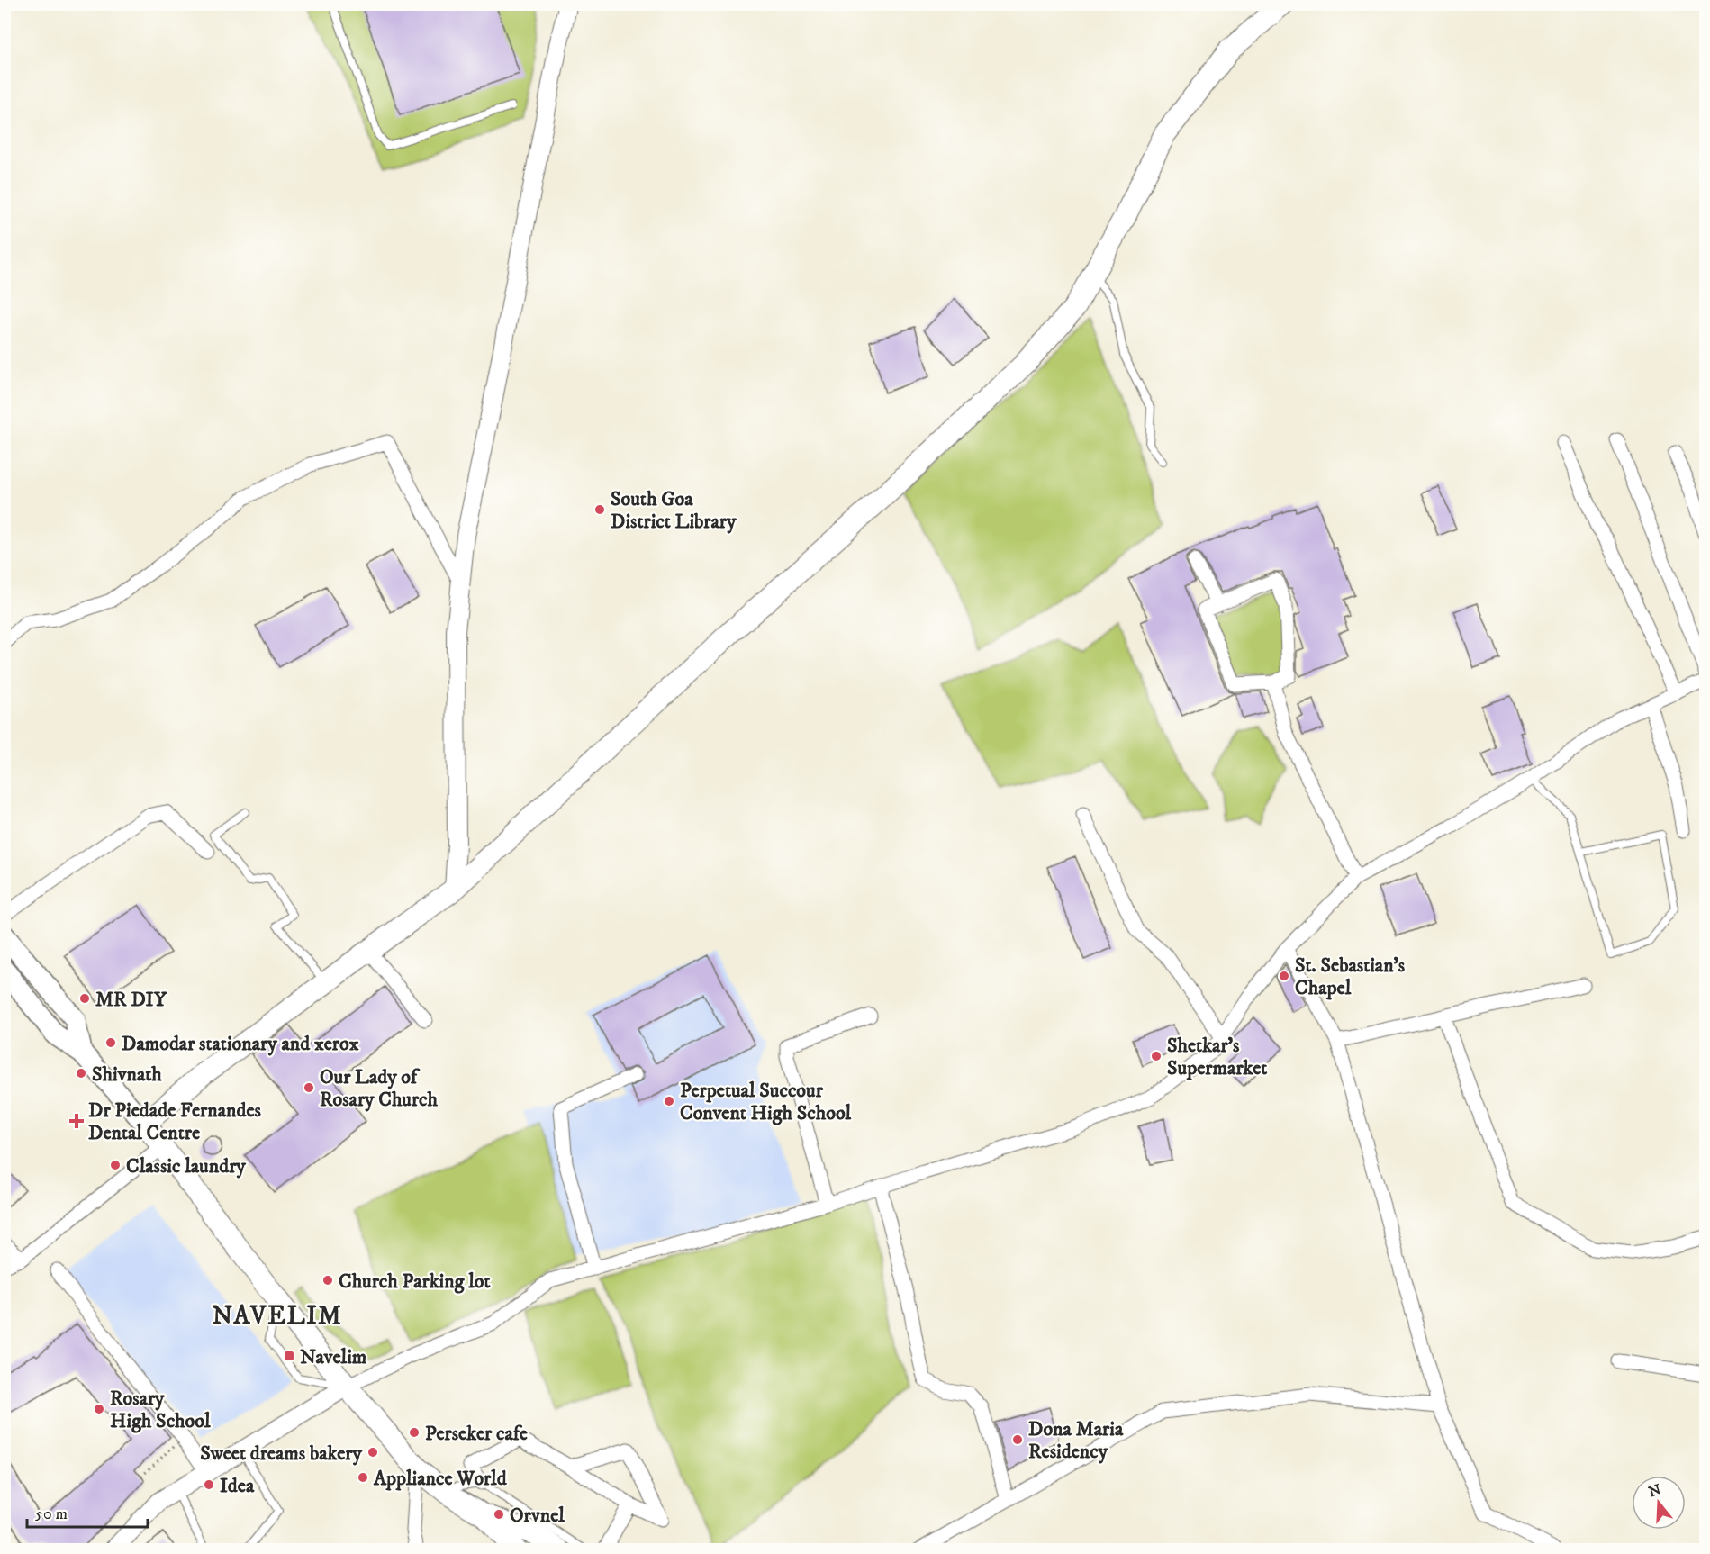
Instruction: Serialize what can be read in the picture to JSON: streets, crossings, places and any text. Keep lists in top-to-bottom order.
{
  "districts": ["NAVELIM"],
  "places": {
    "other": [
      "South Goa District Library",
      "St. Sebastian's Chapel",
      "MR DIY",
      "Damodar stationary and xerox",
      "Shetkar's Supermarket",
      "Shivnath",
      "Our Lady of Rosary Church",
      "Perpetual Succour Convent High School",
      "Classic laundry",
      "Church Parking lot",
      "Rosary High School",
      "Perseker cafe",
      "Dona Maria Residency",
      "Sweet dreams bakery",
      "Appliance World",
      "Idea",
      "Orvnel"
    ],
    "health": ["Dr Piedade Fernandes Dental Centre"],
    "transit": ["Navelim"]
  },
  "scale_bar": "50 m",
  "north": "top"
}
